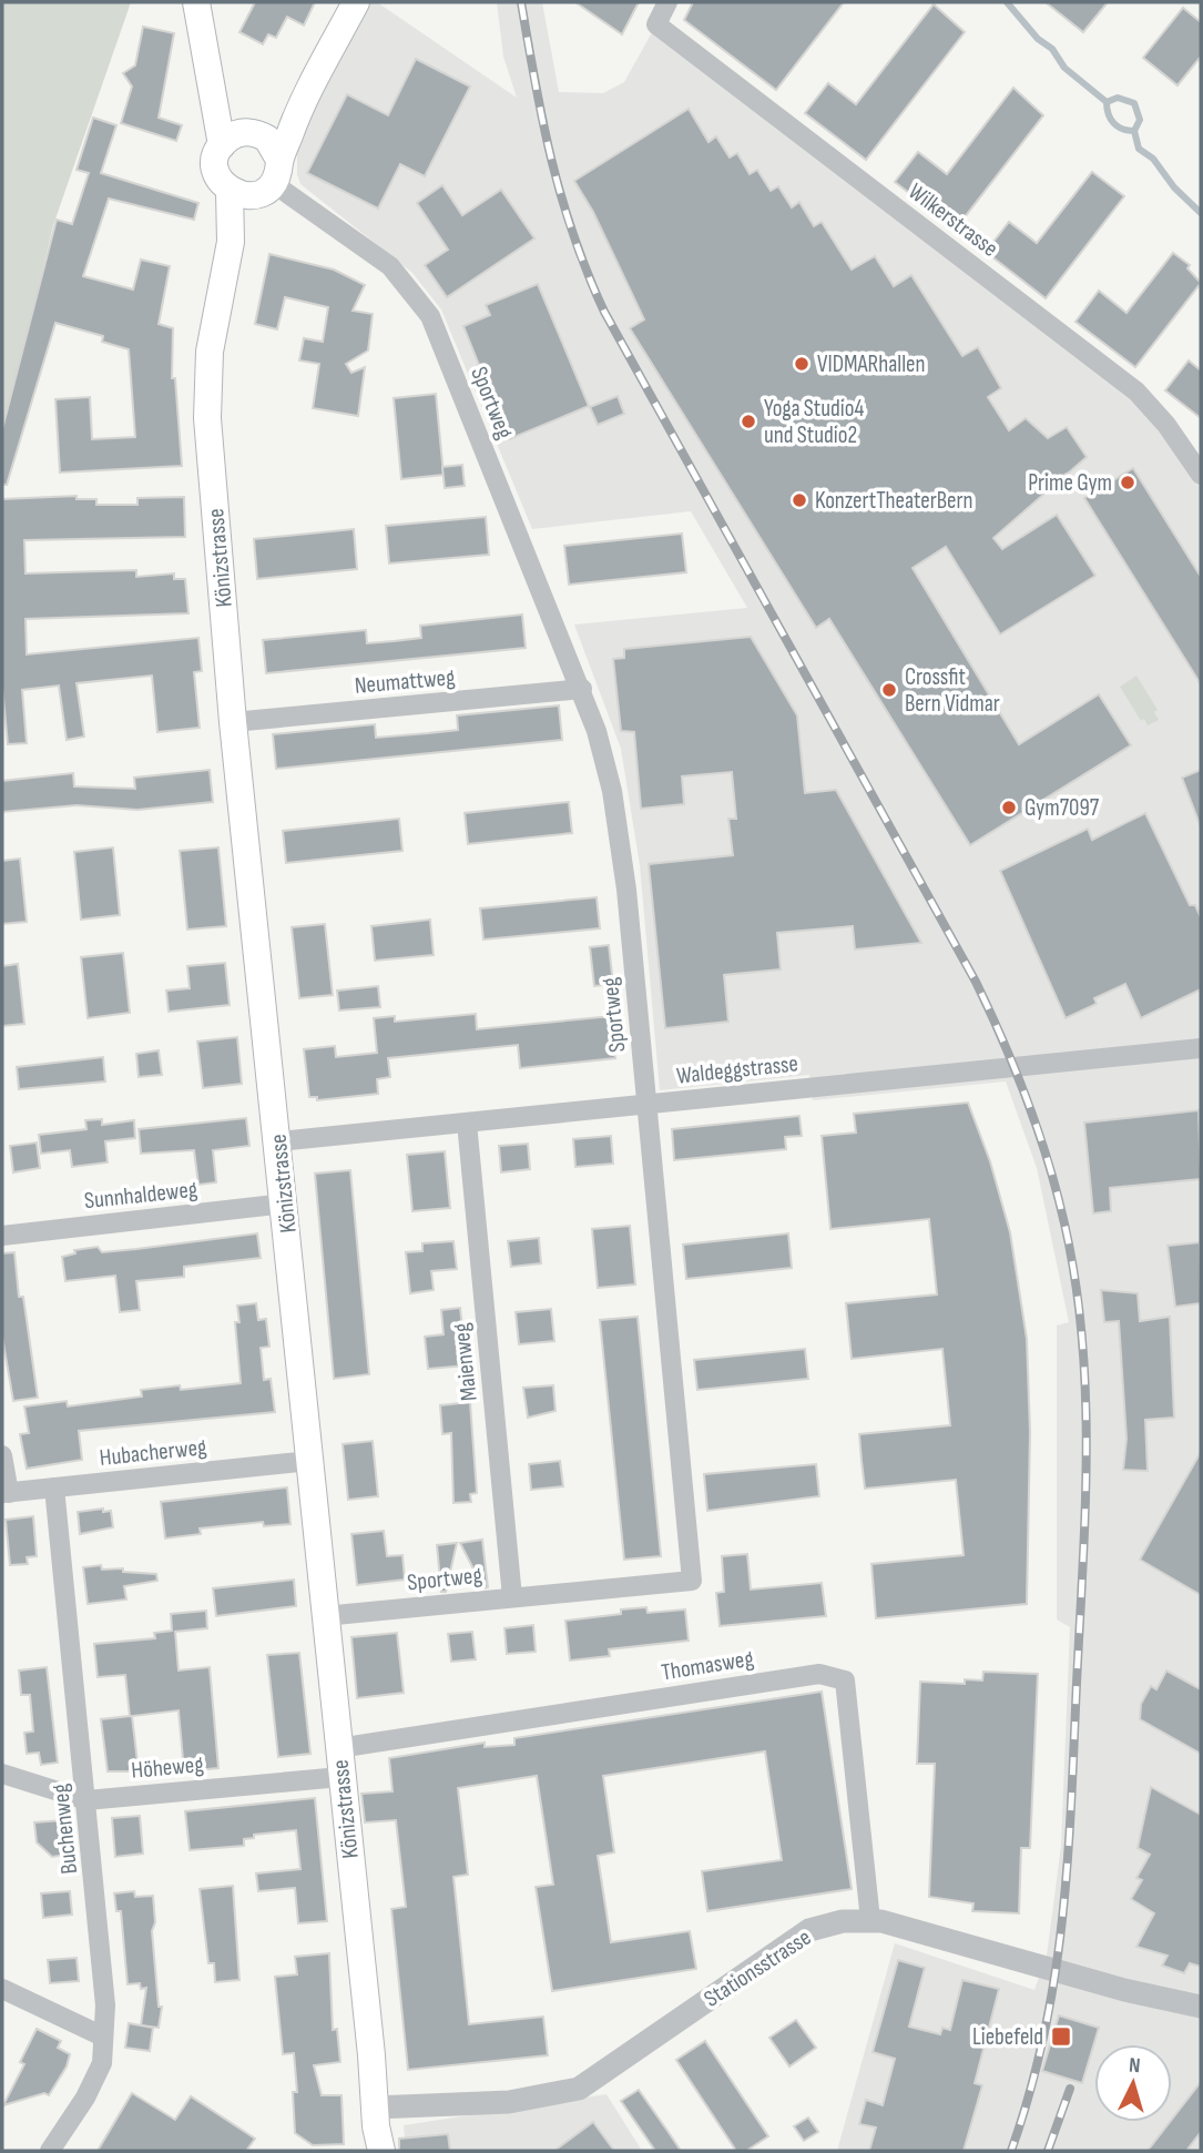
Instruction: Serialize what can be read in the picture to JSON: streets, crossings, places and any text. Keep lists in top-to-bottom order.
{
  "streets": {
    "main road": ["Könizstrasse"],
    "street": [
      "Wilkerstrasse",
      "Sportweg",
      "Neumattweg",
      "Waldeggstrasse",
      "Sunnhaldeweg",
      "Maienweg",
      "Hubacherweg",
      "Thomasweg",
      "Höheweg",
      "Buchenweg",
      "Stationsstrasse"
    ]
  },
  "crossings": [
    ["Sportweg", "Könizstrasse"],
    ["Sportweg", "Neumattweg"],
    ["Sportweg", "Waldeggstrasse"],
    ["Sportweg", "Maienweg"],
    ["Könizstrasse", "Neumattweg"],
    ["Könizstrasse", "Waldeggstrasse"],
    ["Könizstrasse", "Sunnhaldeweg"],
    ["Könizstrasse", "Hubacherweg"],
    ["Könizstrasse", "Thomasweg"],
    ["Könizstrasse", "Höheweg"],
    ["Könizstrasse", "Stationsstrasse"],
    ["Waldeggstrasse", "Maienweg"],
    ["Hubacherweg", "Buchenweg"],
    ["Thomasweg", "Stationsstrasse"],
    ["Höheweg", "Buchenweg"]
  ],
  "places": {
    "other": [
      "VIDMARhallen",
      "Yoga Studio4 und Studio2",
      "Prime Gym",
      "KonzertTheaterBern",
      "Crossfit Bern Vidmar",
      "Gym7097"
    ],
    "transit": ["Liebefeld"]
  },
  "north": "top"
}
